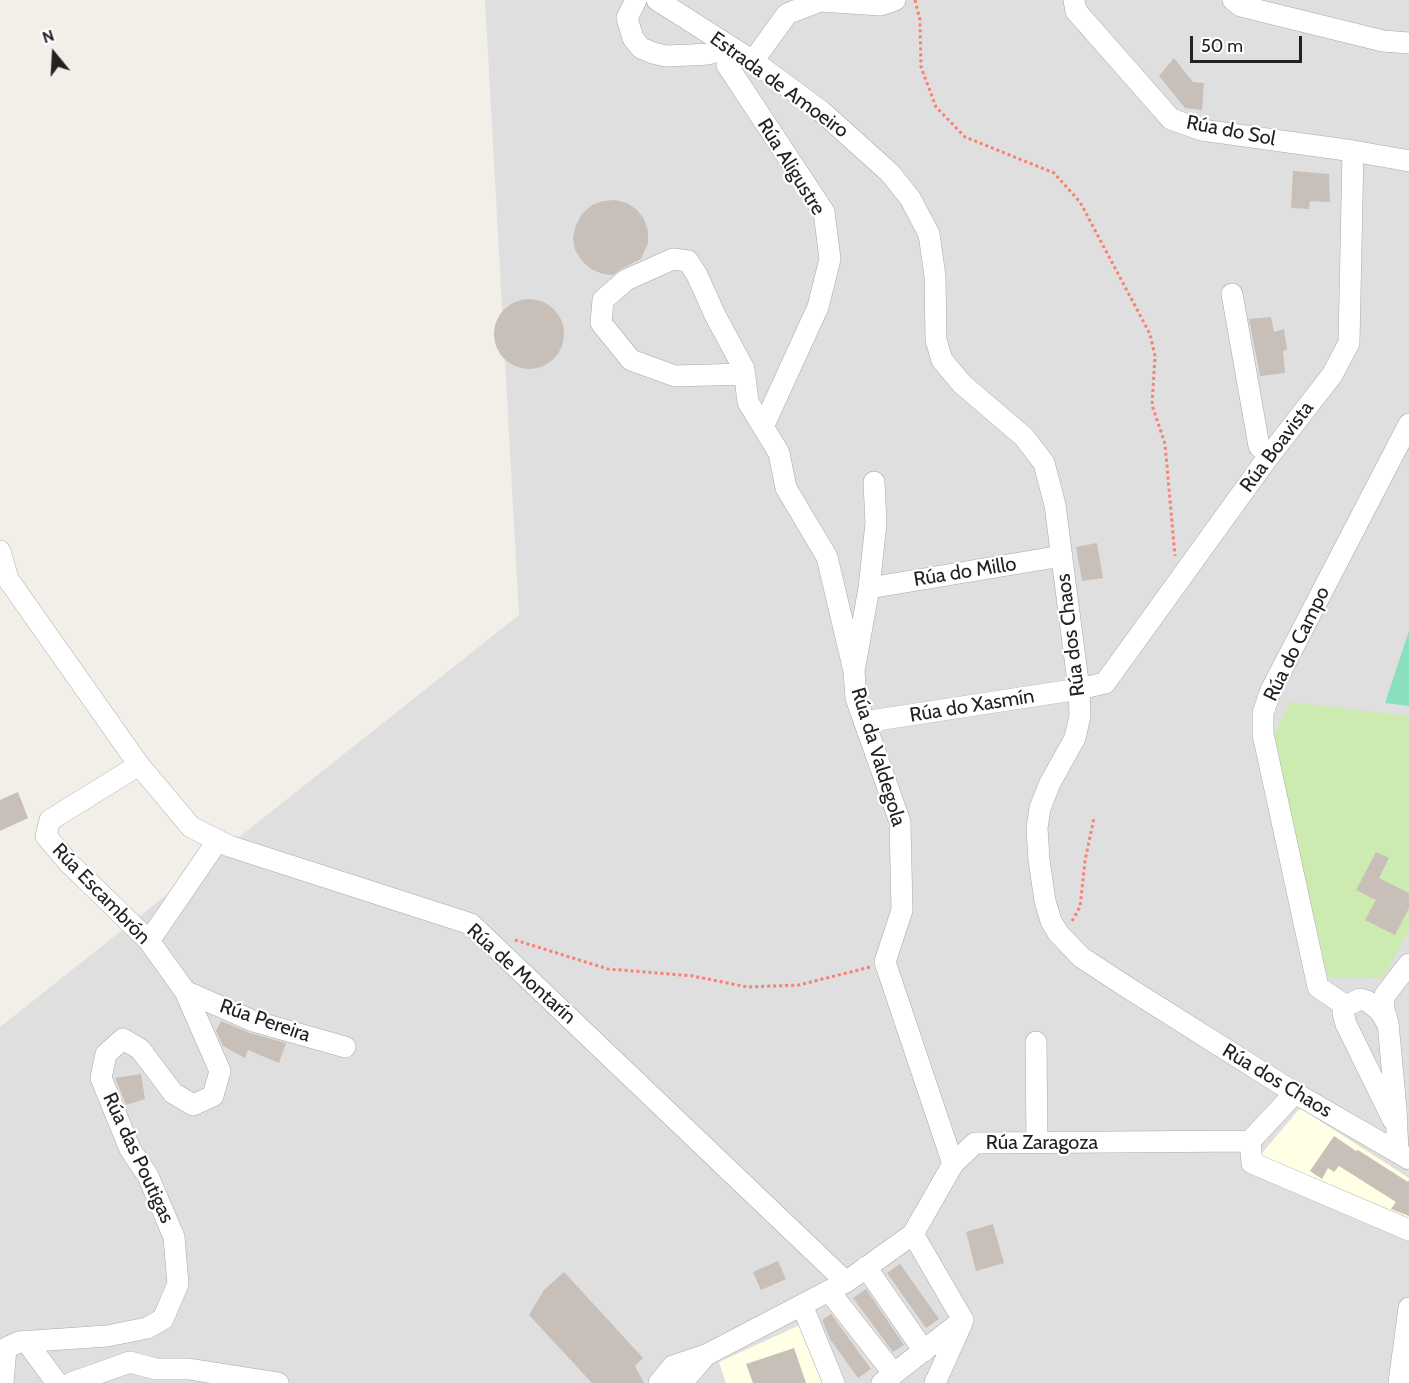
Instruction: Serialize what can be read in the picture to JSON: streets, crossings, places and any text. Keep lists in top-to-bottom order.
{
  "streets": {
    "street": [
      "Estrada de Amoeiro",
      "Rúa do Sol",
      "Rúa Aligustre",
      "Rúa Boavista",
      "Rúa do Millo",
      "Rúa dos Chaos",
      "Rúa do Campo",
      "Rúa do Xasmín",
      "Rúa da Valdegola",
      "Rúa Escambrón",
      "Rúa de Montarín",
      "Rúa Pereira",
      "Rúa Zaragoza",
      "Rúa das Poutigas"
    ]
  },
  "crossings": [
    ["Estrada de Amoeiro", "Rúa Aligustre"],
    ["Estrada de Amoeiro", "Rúa dos Chaos"],
    ["Rúa do Sol", "Rúa Boavista"],
    ["Rúa Boavista", "Rúa dos Chaos"],
    ["Rúa Boavista", "Rúa do Xasmín"],
    ["Rúa do Millo", "Rúa dos Chaos"],
    ["Rúa do Millo", "Rúa da Valdegola"],
    ["Rúa dos Chaos", "Rúa do Xasmín"],
    ["Rúa do Xasmín", "Rúa da Valdegola"],
    ["Rúa Escambrón", "Rúa de Montarín"],
    ["Rúa Escambrón", "Rúa Pereira"],
    ["Rúa Escambrón", "Rúa das Poutigas"],
    ["Rúa de Montarín", "Rúa Zaragoza"],
    ["Rúa Pereira", "Rúa das Poutigas"]
  ],
  "scale_bar": "50 m",
  "north": "top"
}
